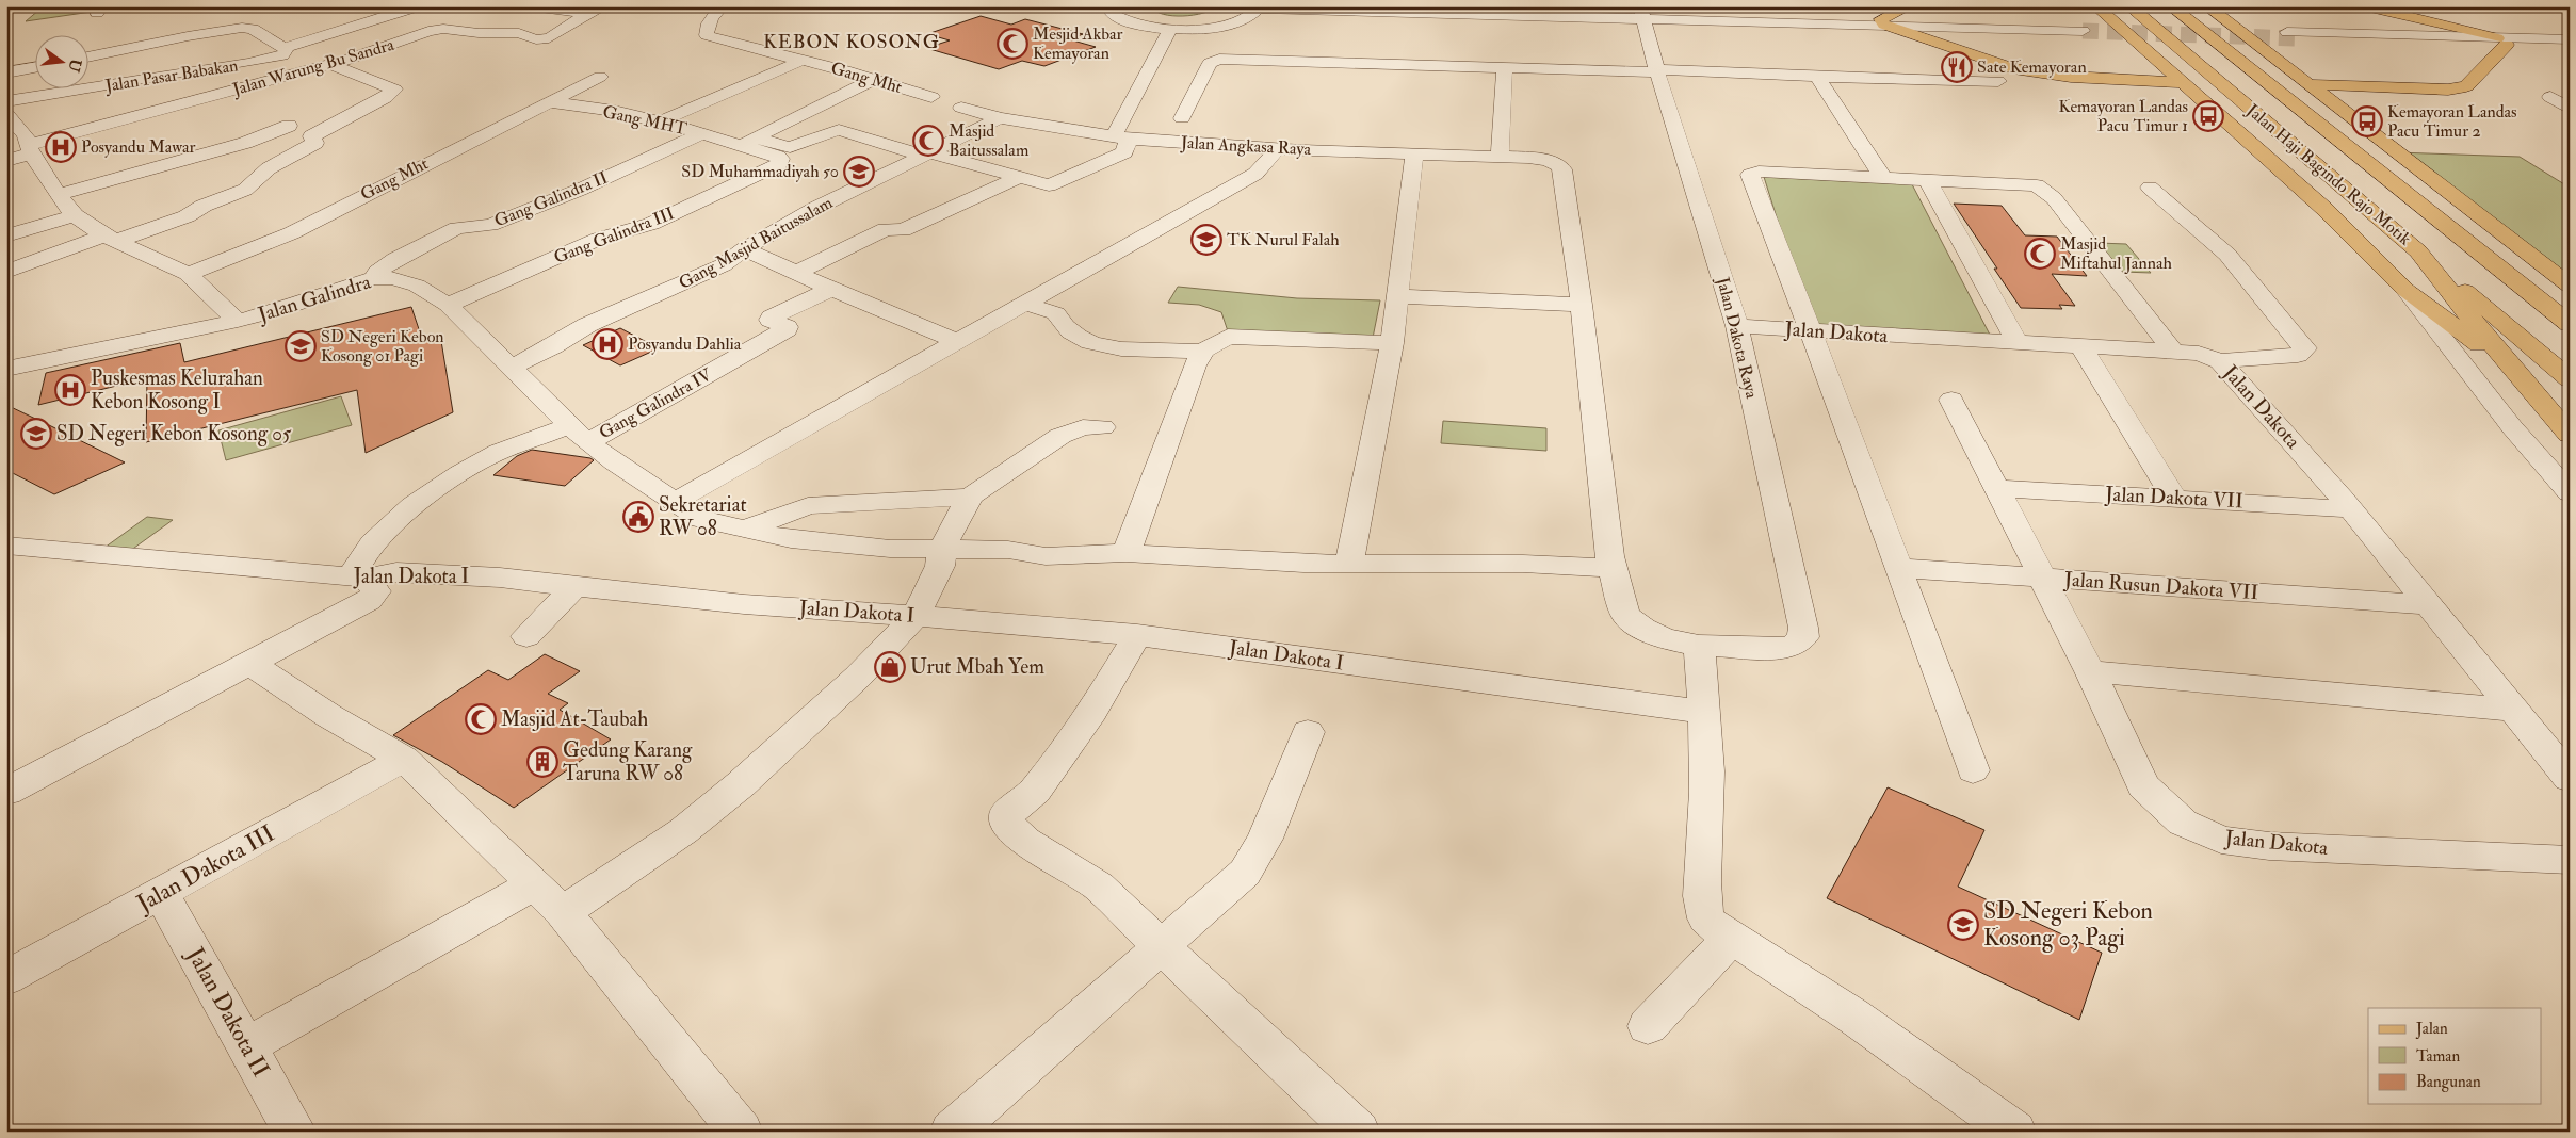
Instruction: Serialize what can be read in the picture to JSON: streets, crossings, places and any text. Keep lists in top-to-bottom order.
{
  "streets": {
    "main road": ["Jalan Haji Bagindo Rajo Motik"],
    "street": [
      "Jalan Warung Bu Sandra",
      "Jalan Pasar Babakan",
      "Gang Mht",
      "Gang MHT",
      "Jalan Angkasa Raya",
      "Gang Galindra II",
      "Gang Galindra III",
      "Gang Masjid Baitussalam",
      "Jalan Galindra",
      "Jalan Dakota",
      "Jalan Dakota Raya",
      "Gang Galindra IV",
      "Jalan Dakota VII",
      "Jalan Dakota I",
      "Jalan Rusun Dakota VII",
      "Jalan Dakota III",
      "Jalan Dakota II"
    ]
  },
  "crossings": [
    ["Gang Mht", "Gang MHT"],
    ["Gang MHT", "Gang Galindra II"],
    ["Gang MHT", "Gang Galindra III"],
    ["Jalan Angkasa Raya", "Gang Masjid Baitussalam"],
    ["Jalan Angkasa Raya", "Jalan Galindra"],
    ["Jalan Angkasa Raya", "Jalan Dakota Raya"],
    ["Gang Galindra II", "Jalan Galindra"],
    ["Gang Galindra III", "Jalan Galindra"],
    ["Gang Masjid Baitussalam", "Jalan Galindra"],
    ["Jalan Galindra", "Gang Galindra IV"],
    ["Jalan Dakota", "Jalan Dakota Raya"],
    ["Jalan Dakota", "Jalan Dakota VII"],
    ["Jalan Dakota", "Jalan Rusun Dakota VII"],
    ["Jalan Dakota III", "Jalan Dakota II"]
  ],
  "districts": ["KEBON KOSONG"],
  "places": {
    "mosque": [
      "Mesjid Akbar Kemayoran",
      "Masjid Baitussalam",
      "Masjid Miftahul Jannah",
      "Masjid At-Taubah"
    ],
    "restaurant": ["Sate Kemayoran"],
    "bus stop": ["Kemayoran Landas Pacu Timur 1", "Kemayoran Landas Pacu Timur 2"],
    "hospital": ["Posyandu Mawar", "Posyandu Dahlia", "Puskesmas Kelurahan Kebon Kosong I"],
    "school or university": [
      "SD Muhammadiyah 50",
      "TK Nurul Falah",
      "SD Negeri Kebon Kosong 01 Pagi",
      "SD Negeri Kebon Kosong 05",
      "SD Negeri Kebon Kosong 03 Pagi"
    ],
    "public building": ["Sekretariat RW 08"],
    "shop": ["Urut Mbah Yem"],
    "building": ["Gedung Karang Taruna RW 08"]
  },
  "legend": ["Jalan", "Taman", "Bangunan"],
  "north": "right"
}
